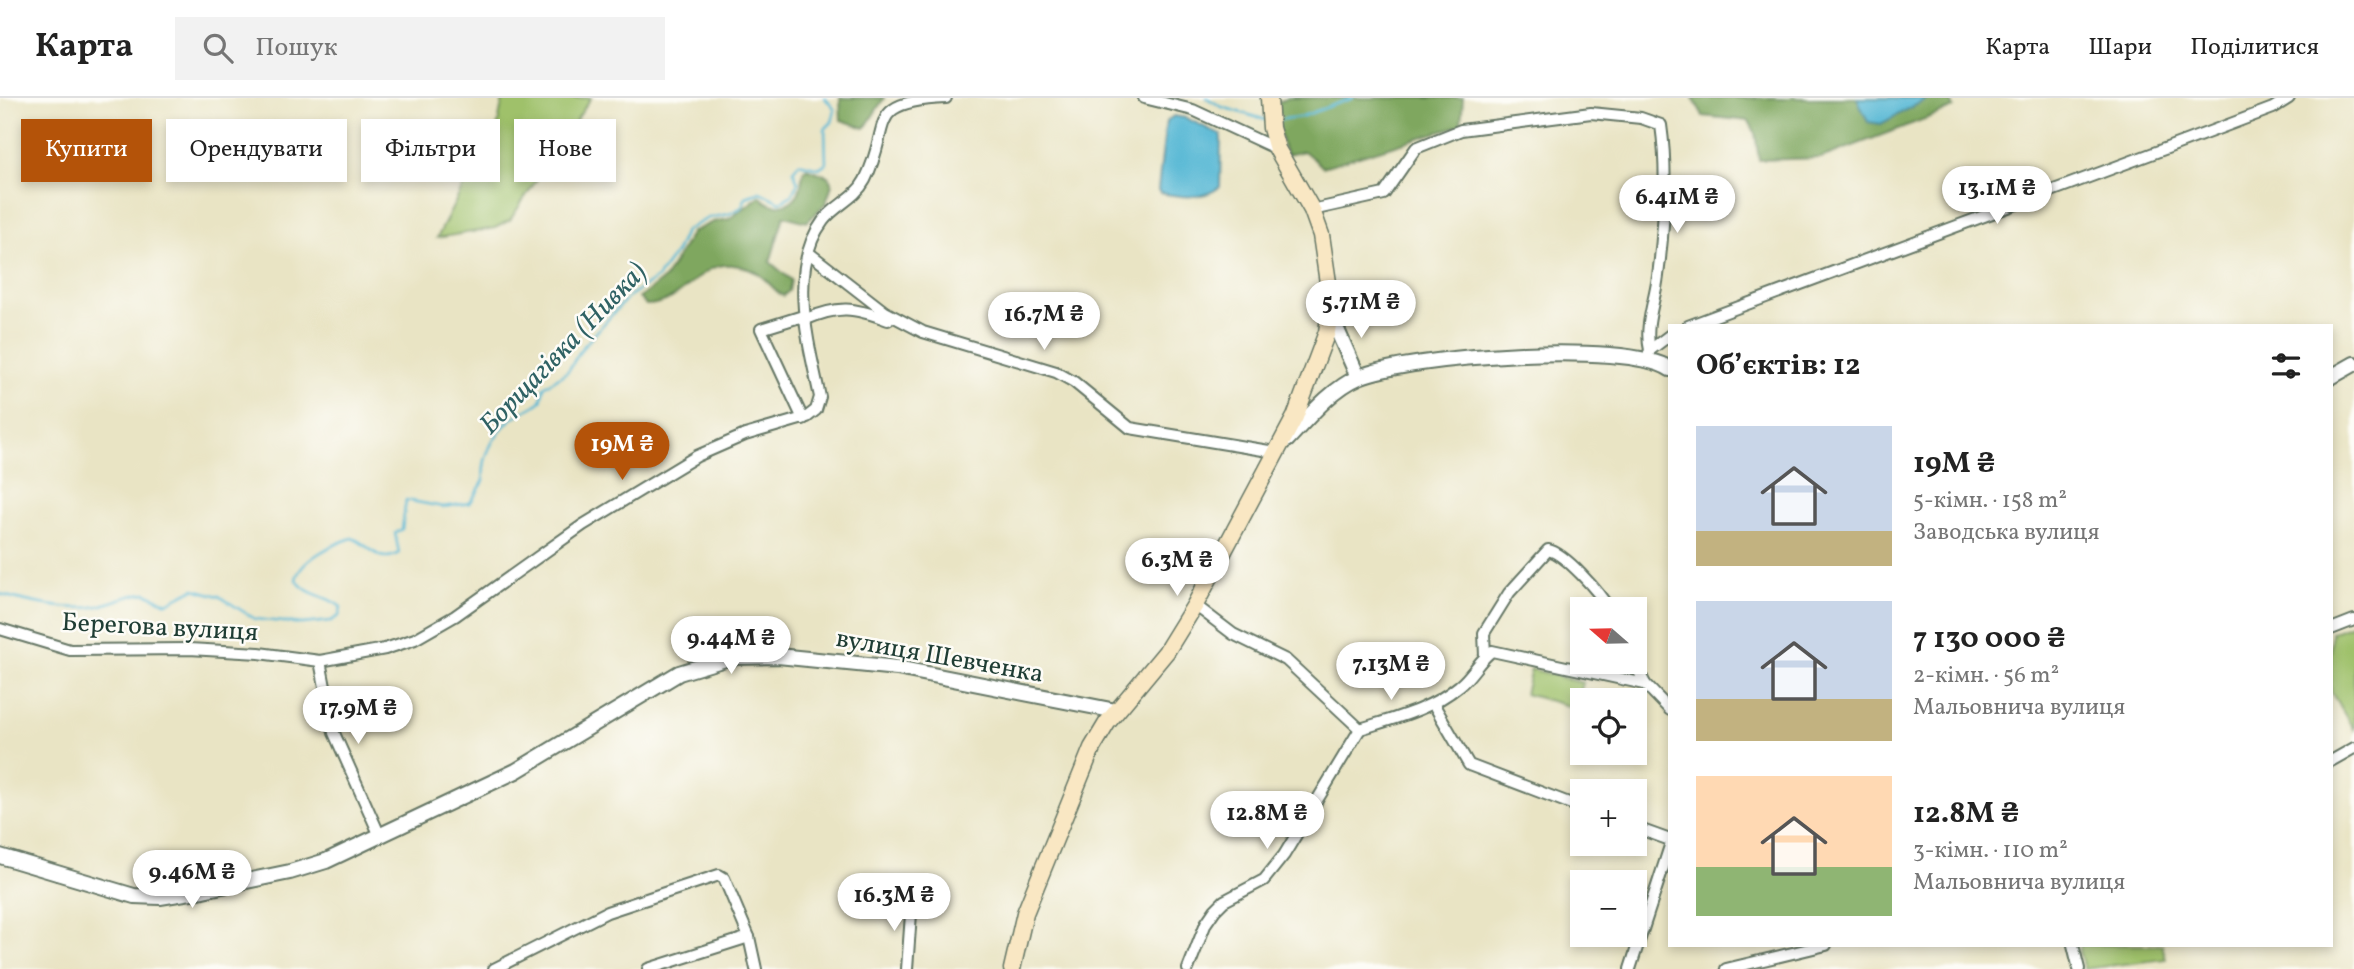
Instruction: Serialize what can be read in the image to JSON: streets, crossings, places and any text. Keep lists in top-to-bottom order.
{
  "streets": {
    "street": ["Берегова вулиця", "вулиця Шевченка"]
  },
  "water": ["Борщагівка (Нивка)"],
  "north": "left",
  "page": {
    "header": "Карта",
    "search": "Пошук",
    "nav": ["Карта", "Шари", "Поділитися"],
    "chip": [
      "Купити",
      "Орендувати",
      "Фільтри",
      "Нове"
    ],
    "price": [
      "13.1M ₴",
      "6.41M ₴",
      "5.71M ₴",
      "16.7M ₴",
      "19M ₴",
      "6.3M ₴",
      "9.44M ₴",
      "7.13M ₴",
      "17.9M ₴",
      "12.8M ₴",
      "9.46M ₴",
      "16.3M ₴"
    ],
    "heading": "Об’єктів: 12",
    "list": [
      {
        "name": "19M ₴",
        "note": "5-кімн. · 158 m² · Заводська вулиця"
      },
      {
        "name": "7 130 000 ₴",
        "note": "2-кімн. · 56 m² · Мальовнича вулиця"
      },
      {
        "name": "12.8M ₴",
        "note": "3-кімн. · 110 m² · Мальовнича вулиця"
      }
    ],
    "map_buttons": ["+", "−"]
  }
}
